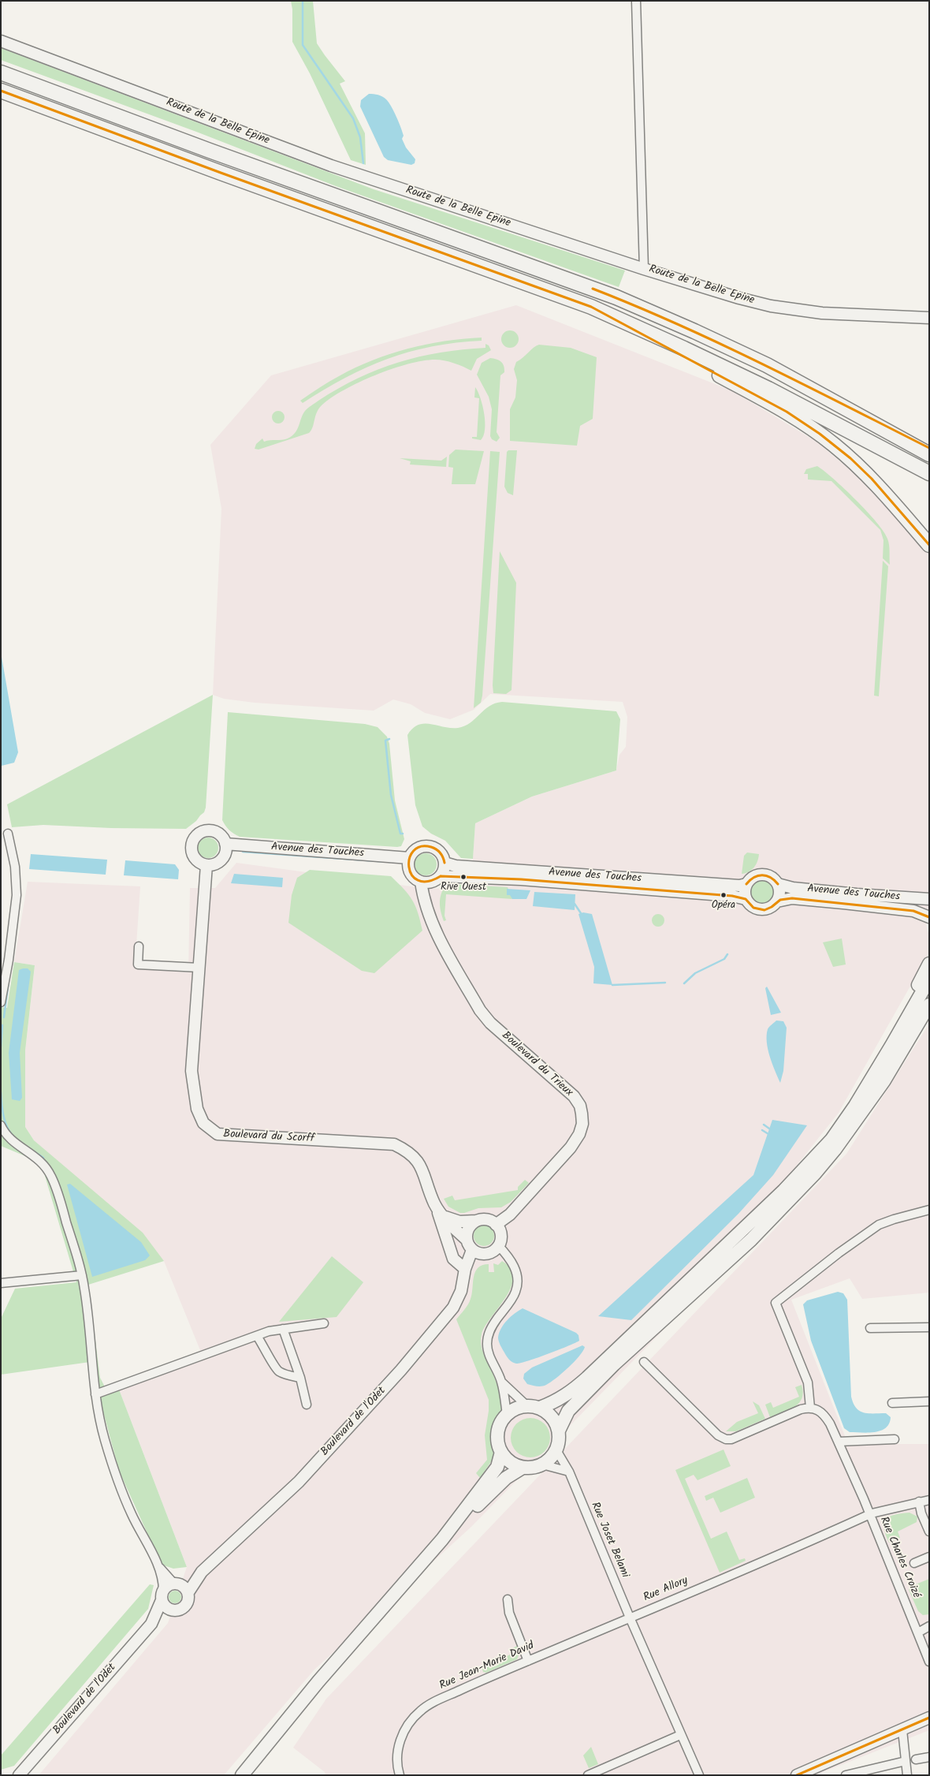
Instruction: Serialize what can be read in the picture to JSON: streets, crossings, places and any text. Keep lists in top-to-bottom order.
{
  "streets": {
    "street": [
      "Route de la Belle Epine",
      "Avenue des Touches",
      "Boulevard du Trieux",
      "Boulevard du Scorff",
      "Boulevard de l'Odet",
      "Rue Joset Belami",
      "Rue Charles Croizé",
      "Rue Allory",
      "Rue Jean-Marie David"
    ]
  },
  "crossings": [
    ["Avenue des Touches", "Boulevard du Trieux"],
    ["Avenue des Touches", "Boulevard du Scorff"],
    ["Boulevard du Trieux", "Boulevard du Scorff"],
    ["Boulevard du Trieux", "Boulevard de l'Odet"],
    ["Boulevard du Scorff", "Boulevard de l'Odet"],
    ["Rue Joset Belami", "Rue Allory"],
    ["Rue Joset Belami", "Rue Jean-Marie David"],
    ["Rue Charles Croizé", "Rue Allory"],
    ["Rue Allory", "Rue Jean-Marie David"]
  ],
  "places": ["Rive Ouest", "Opéra"]
}
